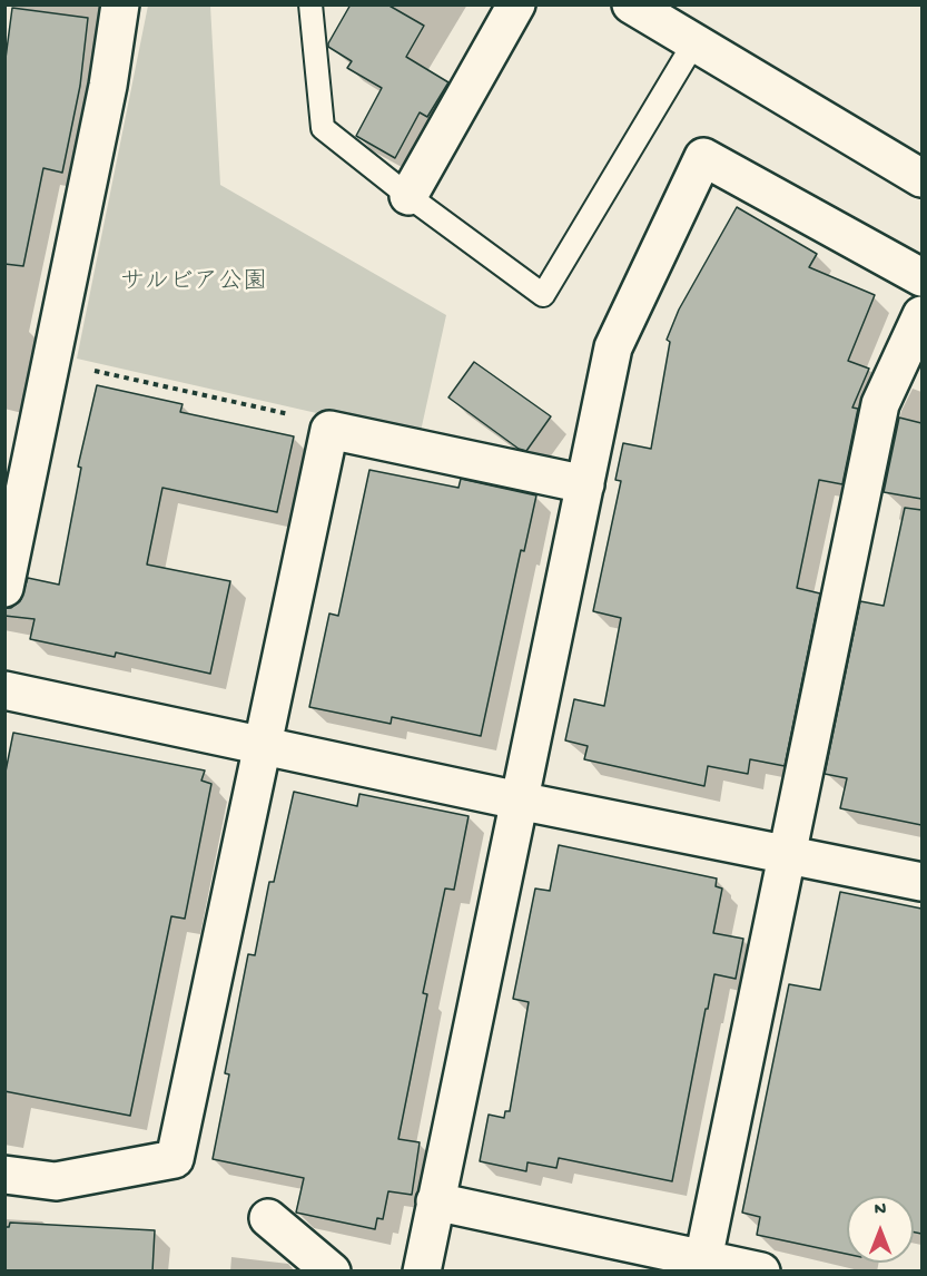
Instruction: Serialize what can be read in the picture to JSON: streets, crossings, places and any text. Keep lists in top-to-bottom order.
{
  "parks": ["サルビア公園"],
  "north": "top"
}
